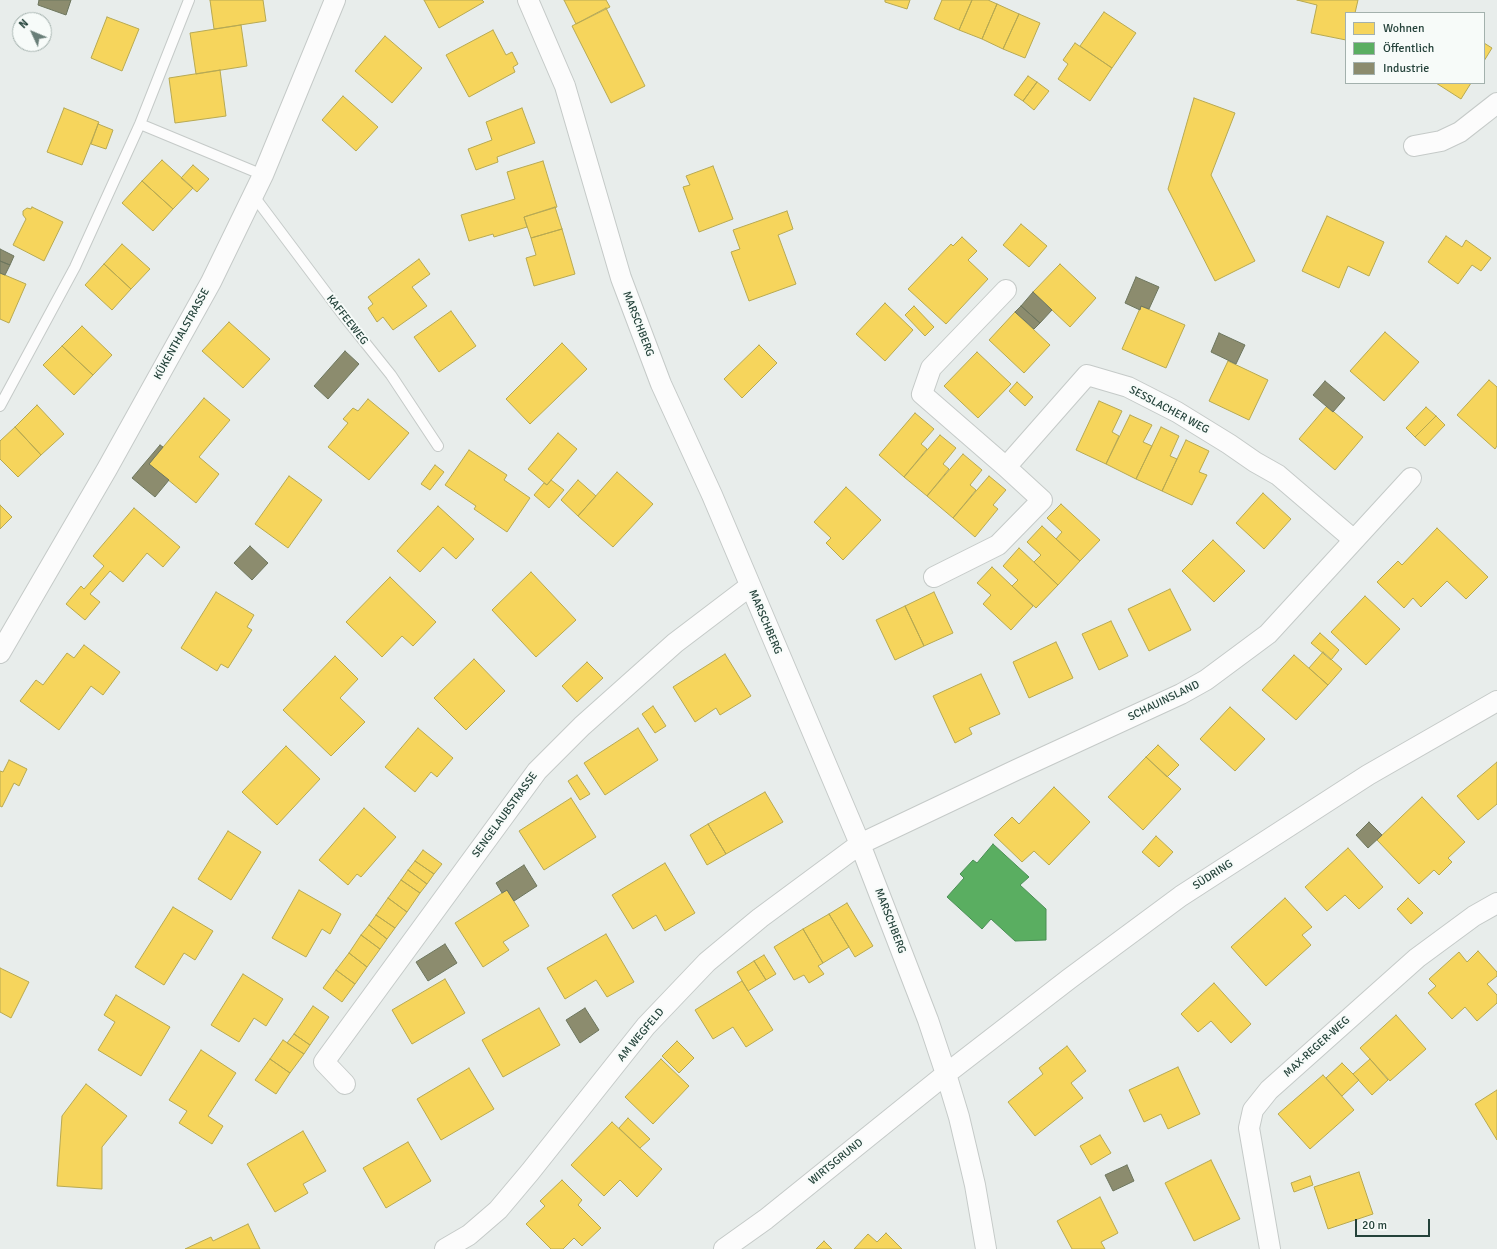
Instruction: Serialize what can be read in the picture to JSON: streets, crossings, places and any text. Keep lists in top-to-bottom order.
{
  "streets": {
    "street": [
      "MARSCHBERG",
      "KÜKENTHALSTRASSE",
      "SESSLACHER WEG",
      "SCHAUINSLAND",
      "SENGELAUBSTRASSE",
      "SÜDRING",
      "AM WEGFELD",
      "MAX-REGER-WEG",
      "WIRTSGRUND"
    ],
    "lane": ["KAFFEEWEG"]
  },
  "crossings": [
    ["KAFFEEWEG", "KÜKENTHALSTRASSE"],
    ["MARSCHBERG", "SCHAUINSLAND"],
    ["MARSCHBERG", "SENGELAUBSTRASSE"],
    ["MARSCHBERG", "SÜDRING"],
    ["MARSCHBERG", "AM WEGFELD"],
    ["MARSCHBERG", "WIRTSGRUND"],
    ["SESSLACHER WEG", "SCHAUINSLAND"],
    ["SCHAUINSLAND", "AM WEGFELD"],
    ["SÜDRING", "WIRTSGRUND"]
  ],
  "legend": ["Wohnen", "Öffentlich", "Industrie"],
  "scale_bar": "20 m",
  "north": "top left"
}
